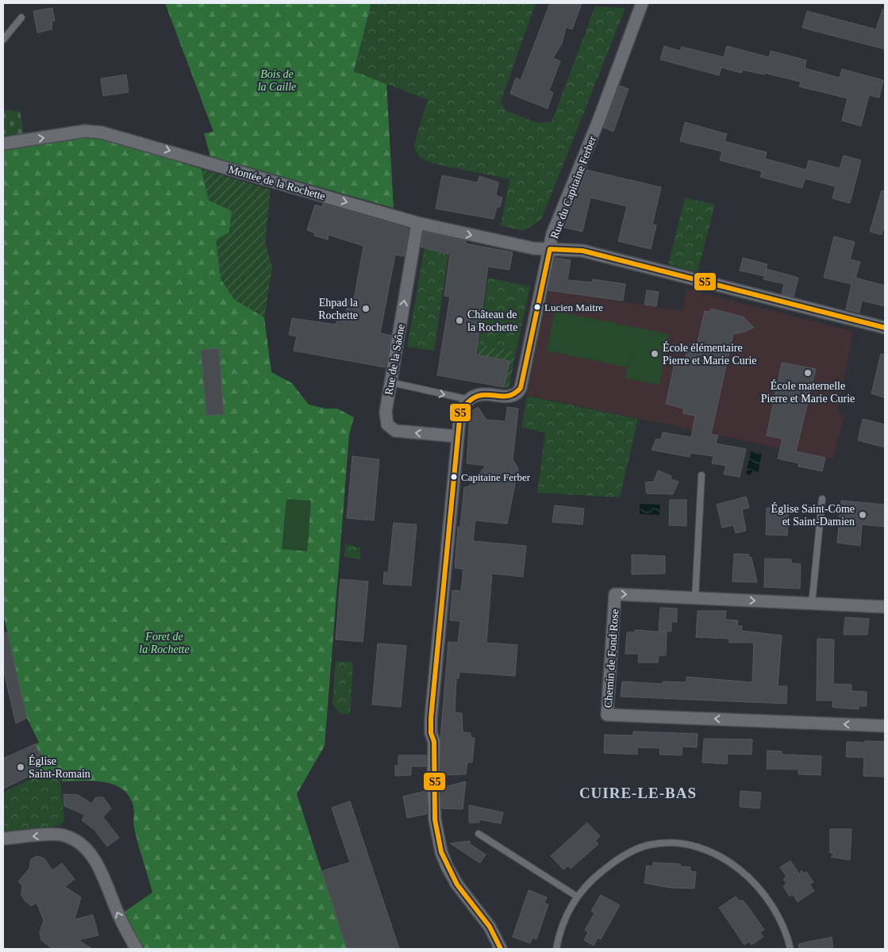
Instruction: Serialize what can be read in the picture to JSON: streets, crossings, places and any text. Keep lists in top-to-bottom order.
{
  "streets": {
    "street": [
      "Montée de la Rochette",
      "Rue du Capitaine Ferber",
      "Rue de la Saône",
      "Chemin de Fond Rose"
    ]
  },
  "crossings": [
    ["Montée de la Rochette", "Rue du Capitaine Ferber"],
    ["Montée de la Rochette", "Rue de la Saône"]
  ],
  "one_way": ["Montée de la Rochette"],
  "districts": ["CUIRE-LE-BAS"],
  "parks": ["Bois de la Caille", "Foret de la Rochette"],
  "places": [
    "Lucien Maitre",
    "Ehpad la Rochette",
    "Château de la Rochette",
    "École élémentaire Pierre et Marie Curie",
    "École maternelle Pierre et Marie Curie",
    "Capitaine Ferber",
    "Église Saint-Côme et Saint-Damien",
    "Église Saint-Romain"
  ],
  "lines": ["transit line S5"]
}
